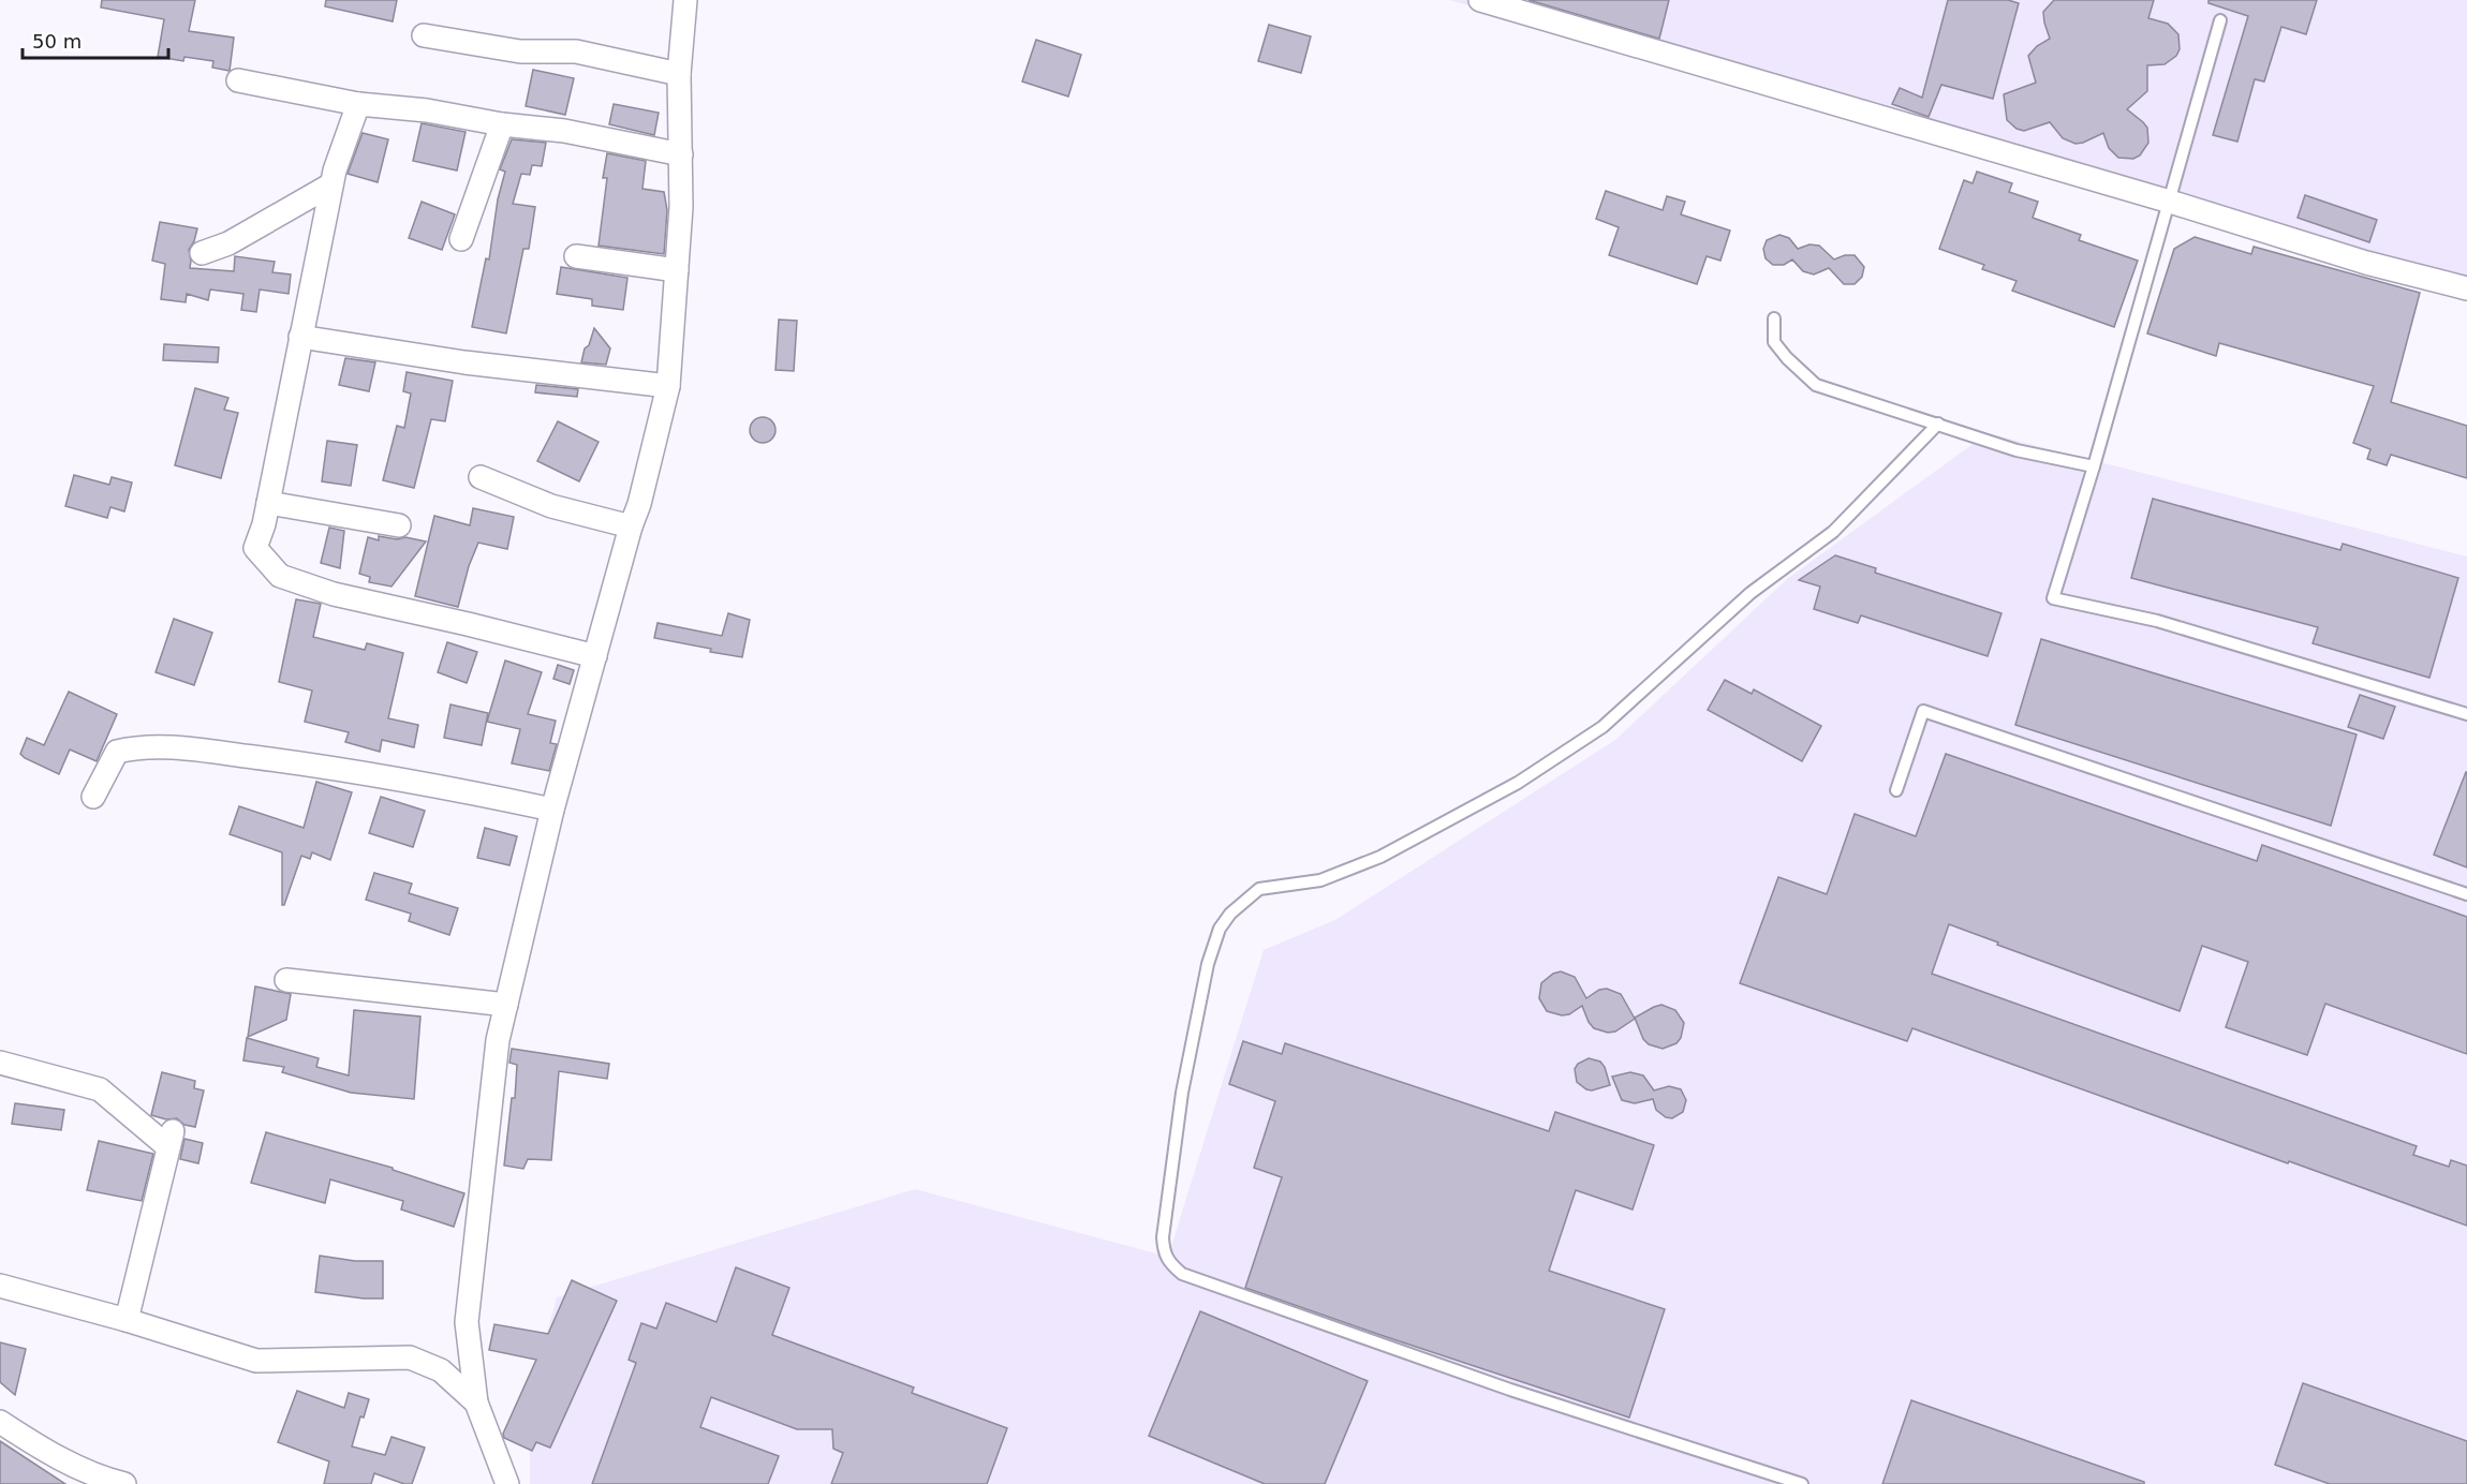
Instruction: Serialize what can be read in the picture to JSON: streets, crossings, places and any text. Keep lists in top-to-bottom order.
{
  "scale_bar": "50 m"
}
